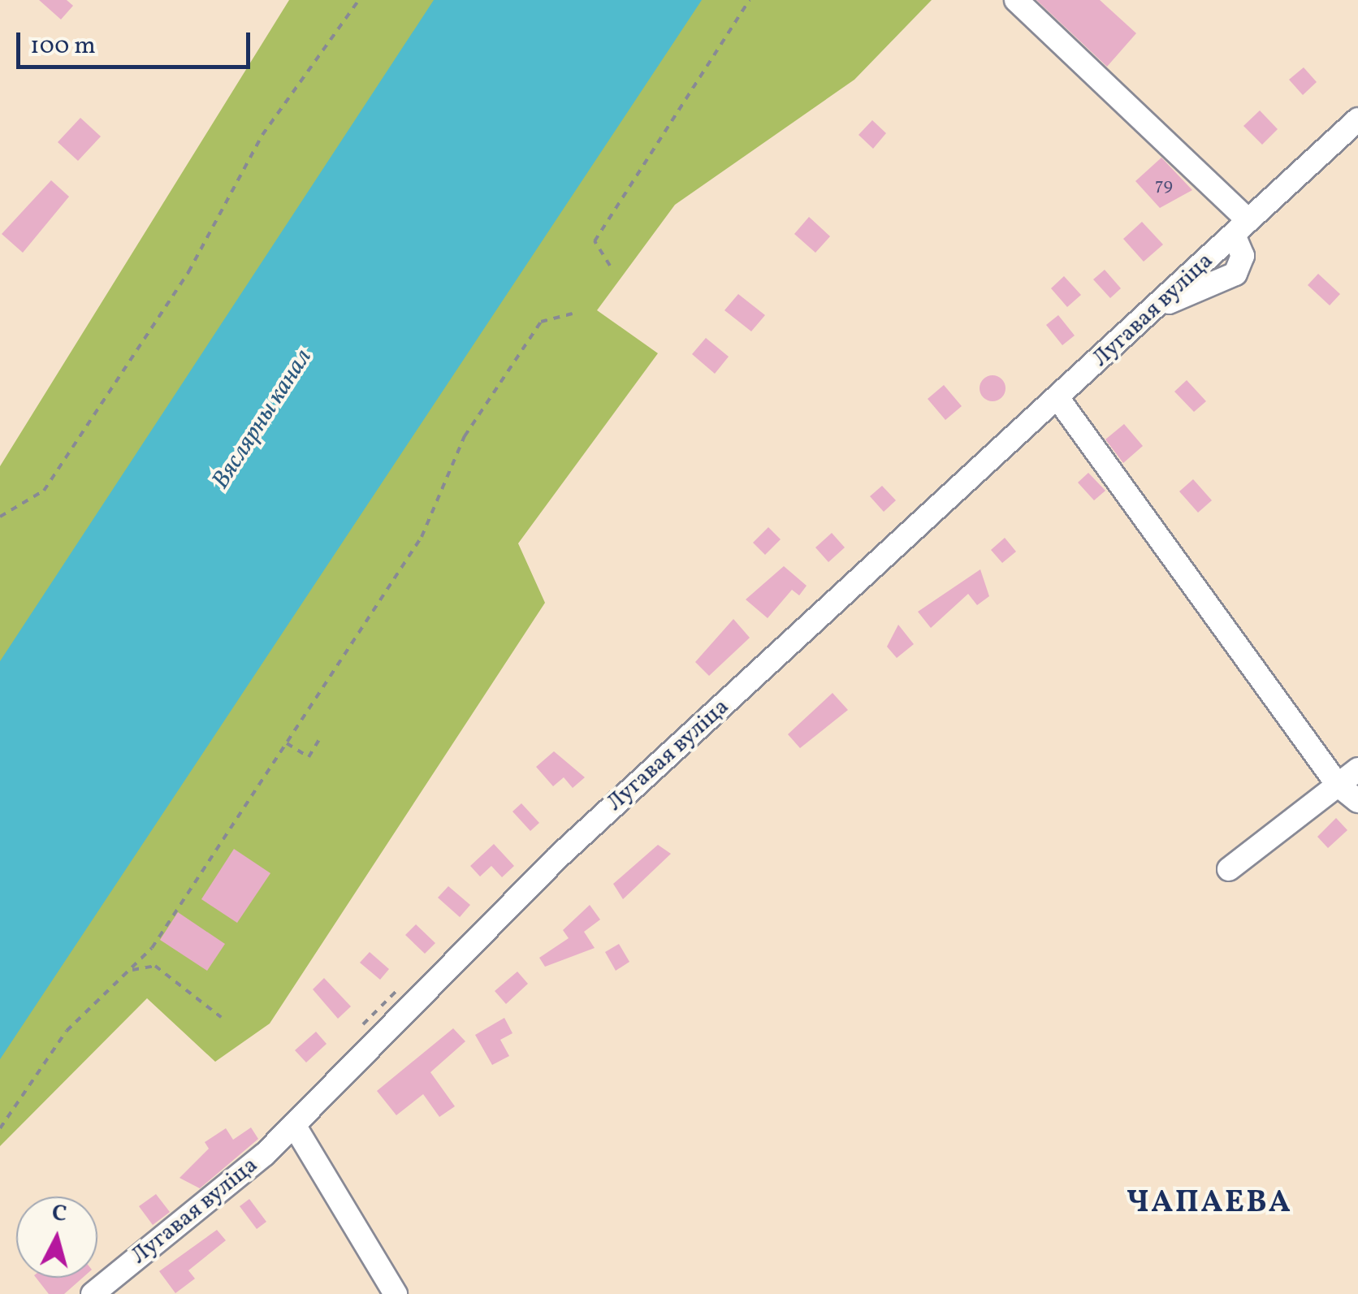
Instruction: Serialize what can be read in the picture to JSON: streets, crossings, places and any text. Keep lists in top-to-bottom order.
{
  "streets": {
    "street": ["Лугавая вуліца"]
  },
  "districts": ["ЧАПАЕВА"],
  "water": ["Вяслярны канал"],
  "house_numbers": ["79"],
  "scale_bar": "100 m",
  "north": "top"
}
